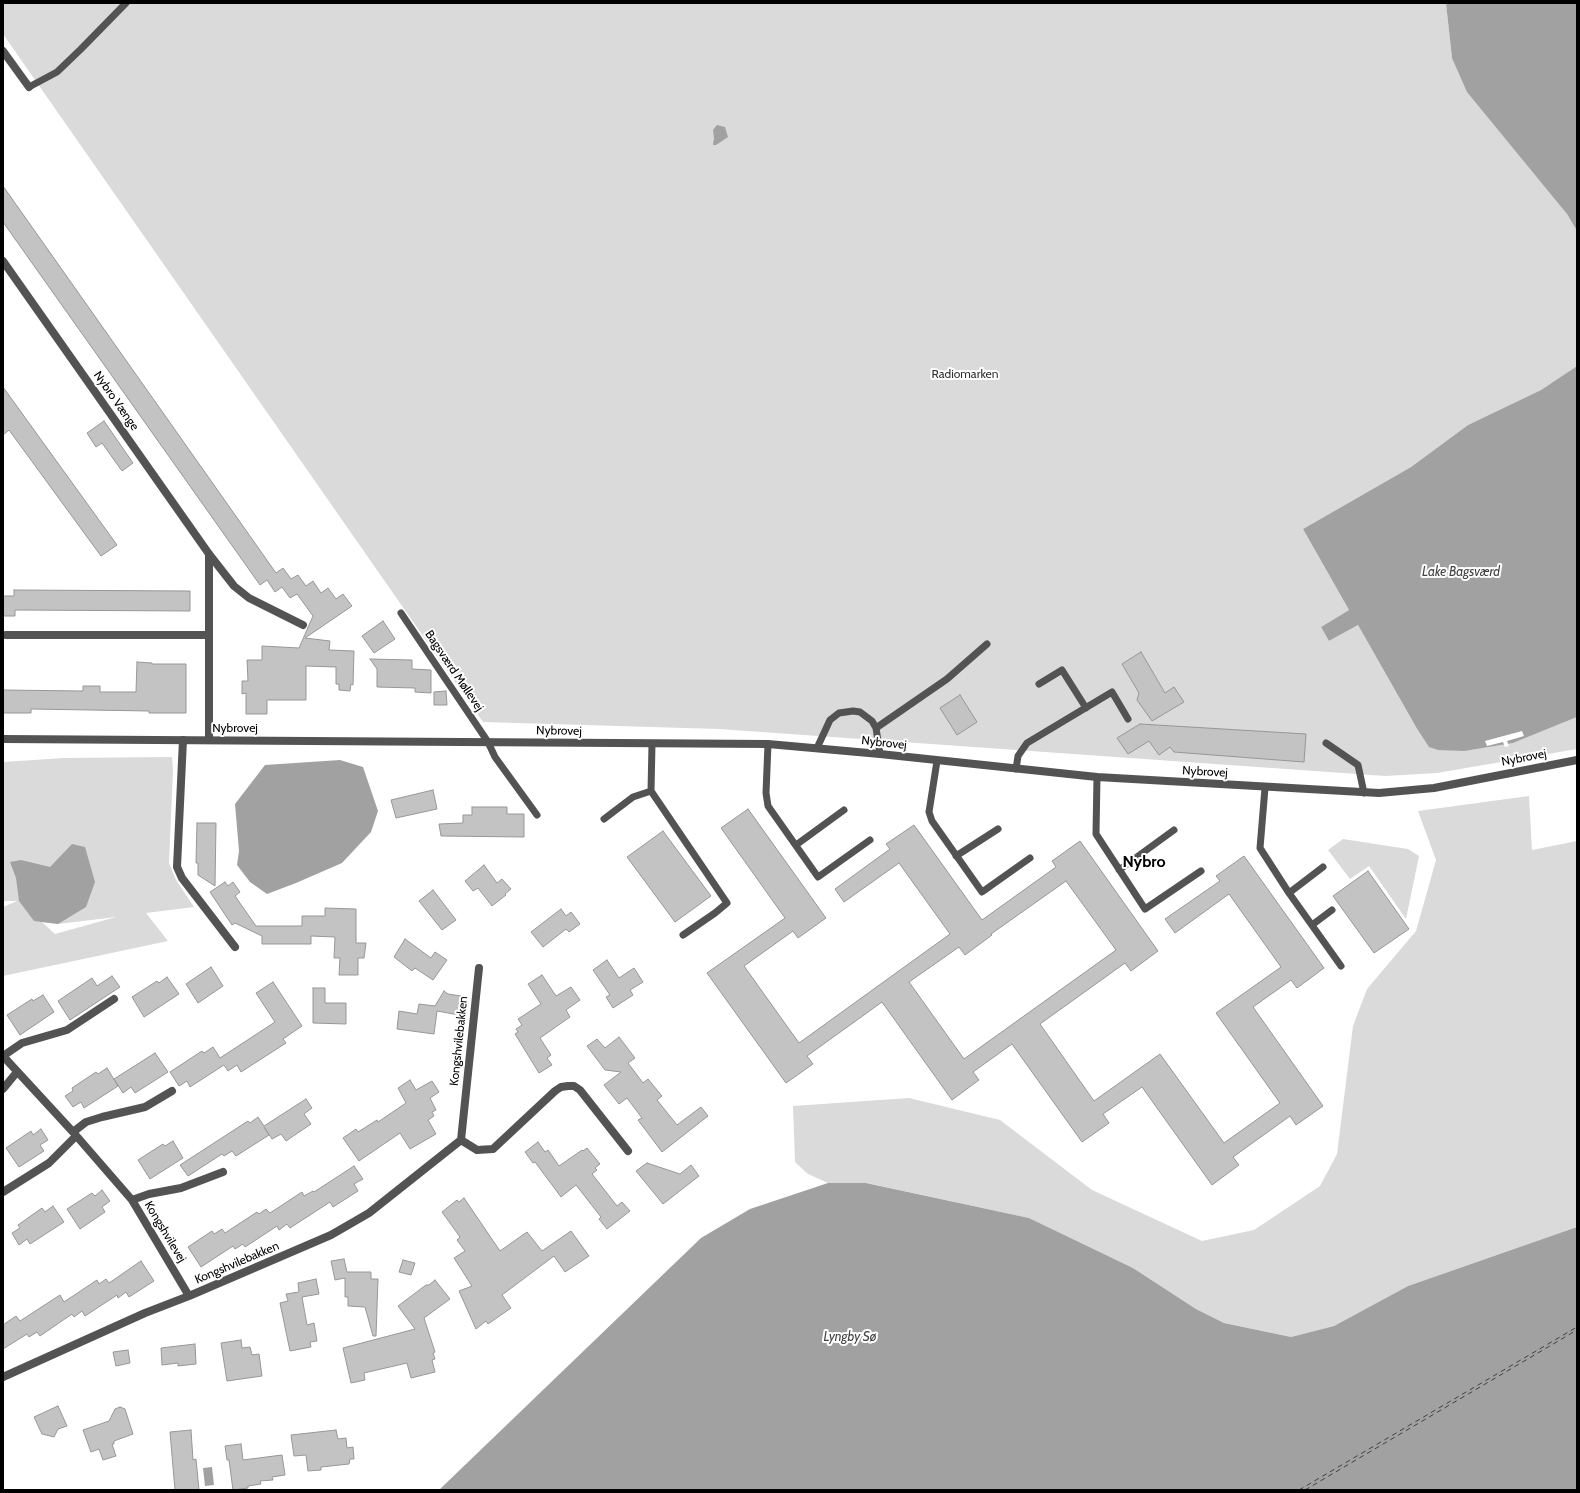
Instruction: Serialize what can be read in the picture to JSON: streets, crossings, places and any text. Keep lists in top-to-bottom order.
{
  "streets": {
    "street": [
      "Nybro Vænge",
      "Nybrovej",
      "Kongshvilebakken",
      "Kongshvilevej"
    ],
    "lane": ["Bagsværd Møllevej"]
  },
  "crossings": [
    ["Bagsværd Møllevej", "Nybrovej"],
    ["Kongshvilebakken", "Kongshvilevej"]
  ],
  "districts": ["Nybro"],
  "water": ["Lake Bagsværd", "Lyngby Sø"],
  "parks": ["Radiomarken"]
}
